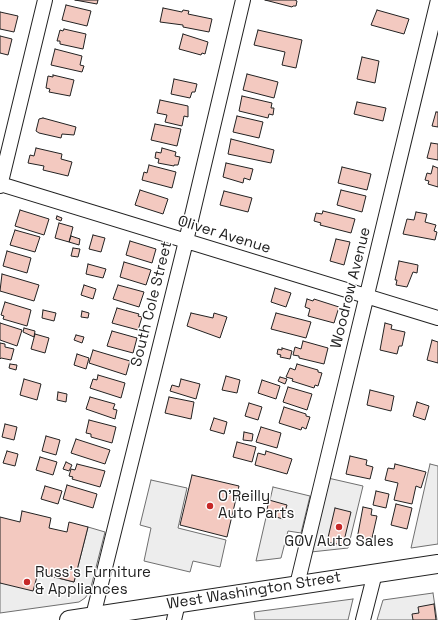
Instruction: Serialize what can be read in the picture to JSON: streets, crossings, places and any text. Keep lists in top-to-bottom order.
{
  "streets": {
    "main road": ["West Washington Street"],
    "street": ["Oliver Avenue", "Woodrow Avenue", "South Cole Street"]
  },
  "crossings": [
    ["Oliver Avenue", "Woodrow Avenue"],
    ["Oliver Avenue", "South Cole Street"],
    ["Woodrow Avenue", "West Washington Street"],
    ["South Cole Street", "West Washington Street"]
  ],
  "places": ["O'Reilly Auto Parts", "GOV Auto Sales", "Russ's Furniture & Appliances"]
}
